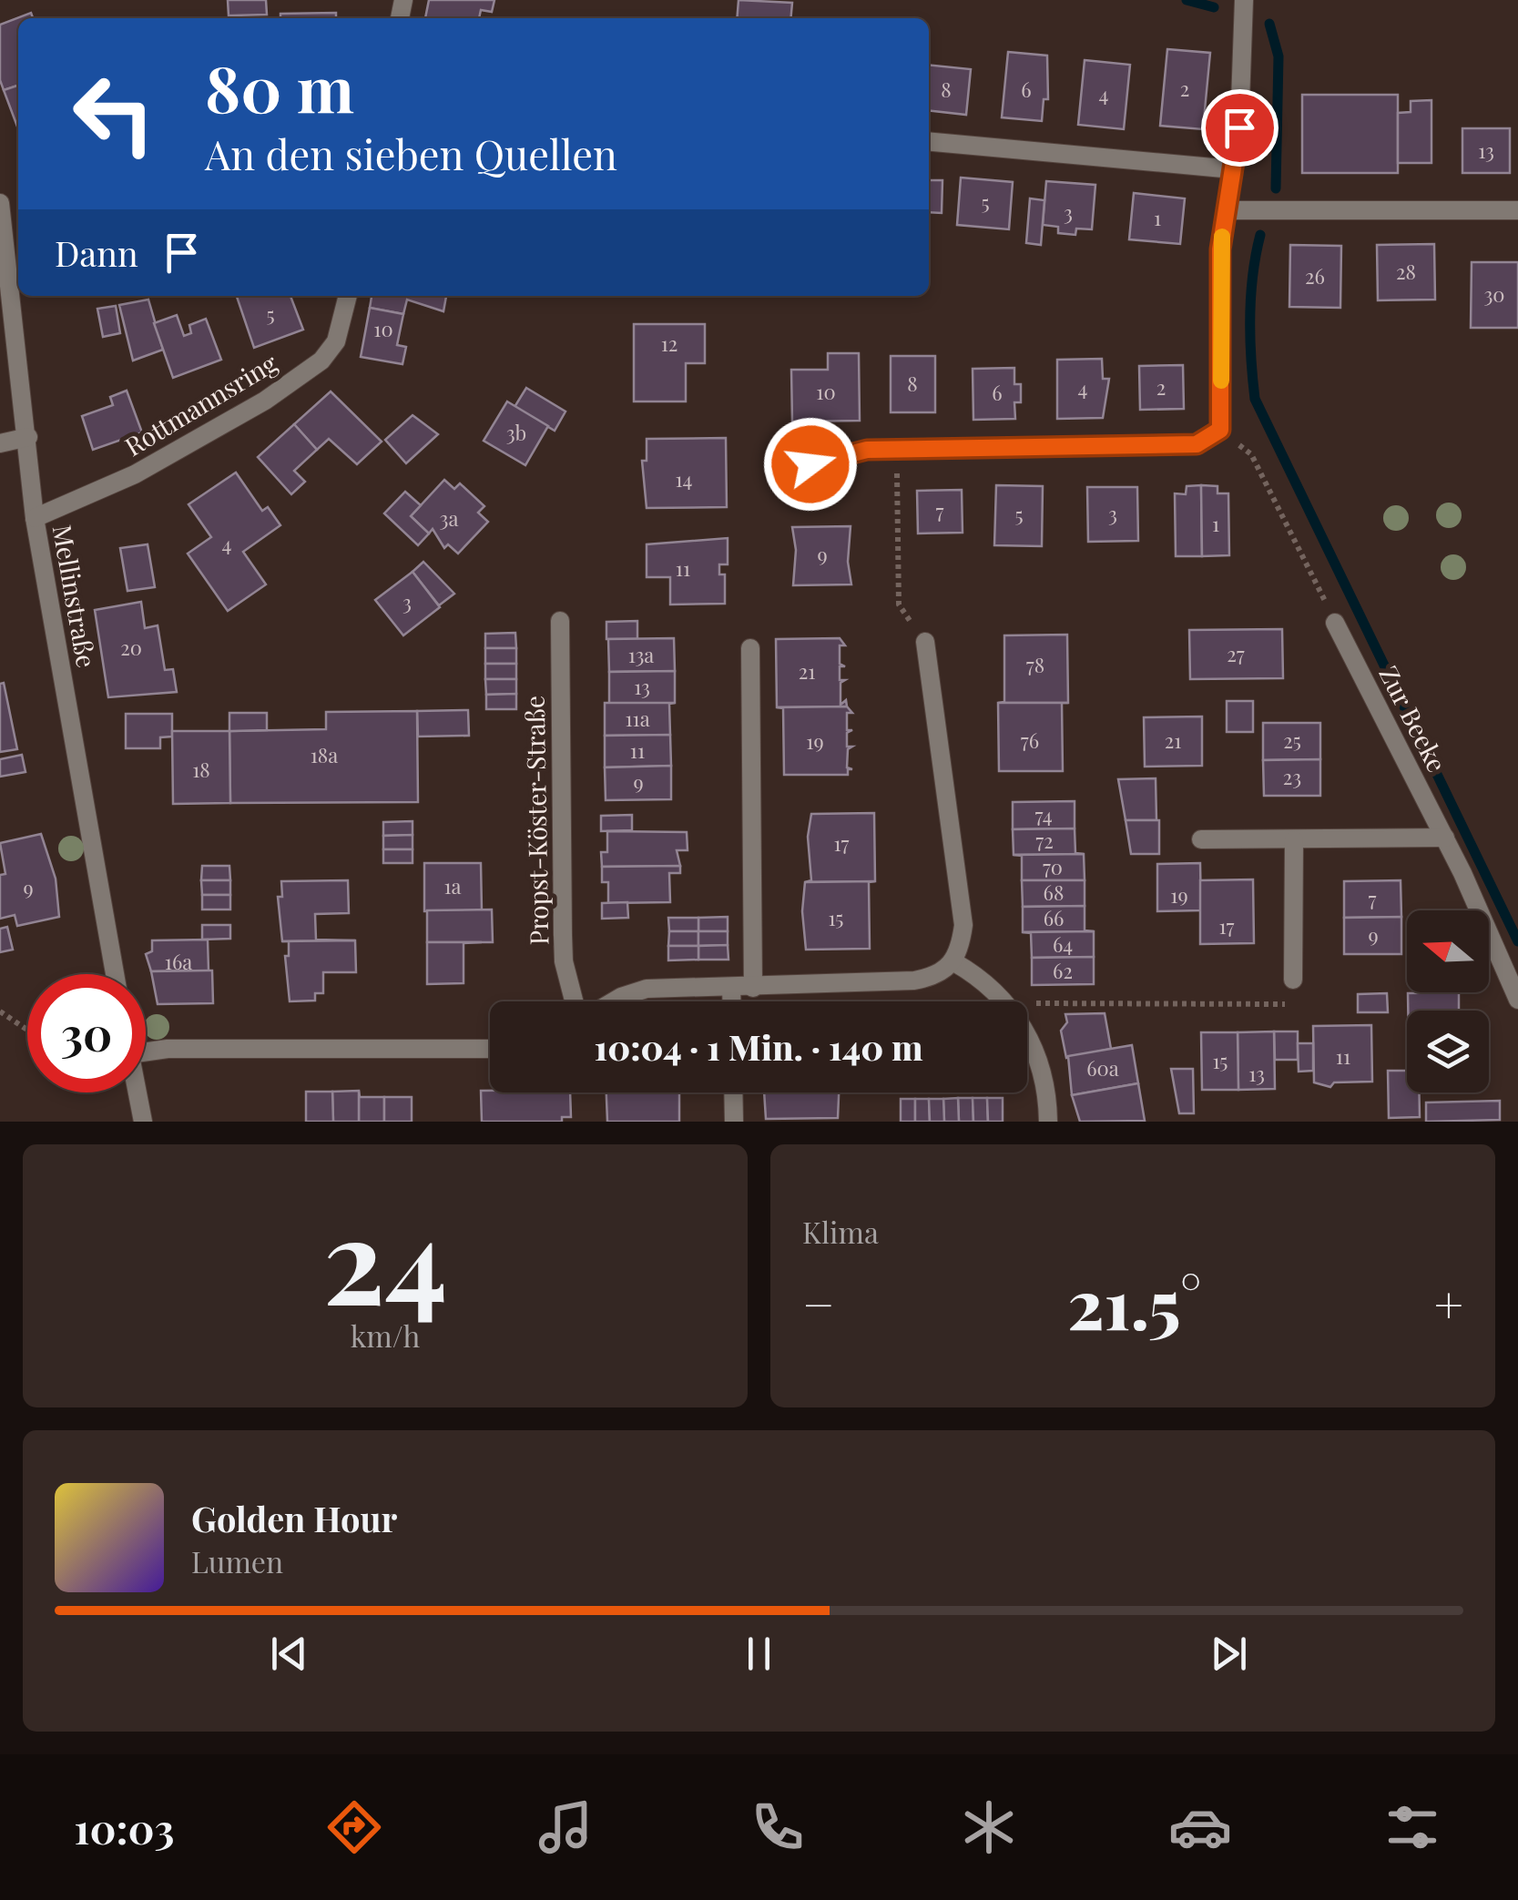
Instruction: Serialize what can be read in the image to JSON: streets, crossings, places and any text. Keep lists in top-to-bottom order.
{
  "streets": {
    "street": [
      "Rottmannsring",
      "Mellinstraße",
      "Zur Beeke",
      "Propst-Köster-Straße"
    ]
  },
  "crossings": [
    ["Rottmannsring", "Mellinstraße"]
  ],
  "house_numbers": [
    "2",
    "8",
    "6",
    "4",
    "13",
    "5",
    "3",
    "1",
    "28",
    "26",
    "30",
    "5",
    "10",
    "12",
    "8",
    "2",
    "4",
    "10",
    "6",
    "3b",
    "14",
    "7",
    "3",
    "5",
    "3a",
    "1",
    "4",
    "9",
    "11",
    "3",
    "20",
    "27",
    "13a",
    "78",
    "21",
    "13",
    "11a",
    "76",
    "21",
    "25",
    "19",
    "11",
    "18a",
    "18",
    "23",
    "9",
    "74",
    "72",
    "17",
    "70",
    "1a",
    "9",
    "68",
    "19",
    "7",
    "15",
    "66",
    "17",
    "9",
    "64",
    "16a",
    "62",
    "11",
    "15",
    "60a",
    "13"
  ],
  "north": "left",
  "page": {
    "turn": ["80 m", "An den sieben Quellen"],
    "then": "Dann",
    "limit": "30",
    "trip": "10:04 · 1 Min. · 140 m",
    "tile": [
      ["24", "km/h"],
      "Klima"
    ],
    "heat": ["−", "21.5°", "+"],
    "song": ["Golden Hour", "Lumen"],
    "tabs": "10:03"
  }
}
